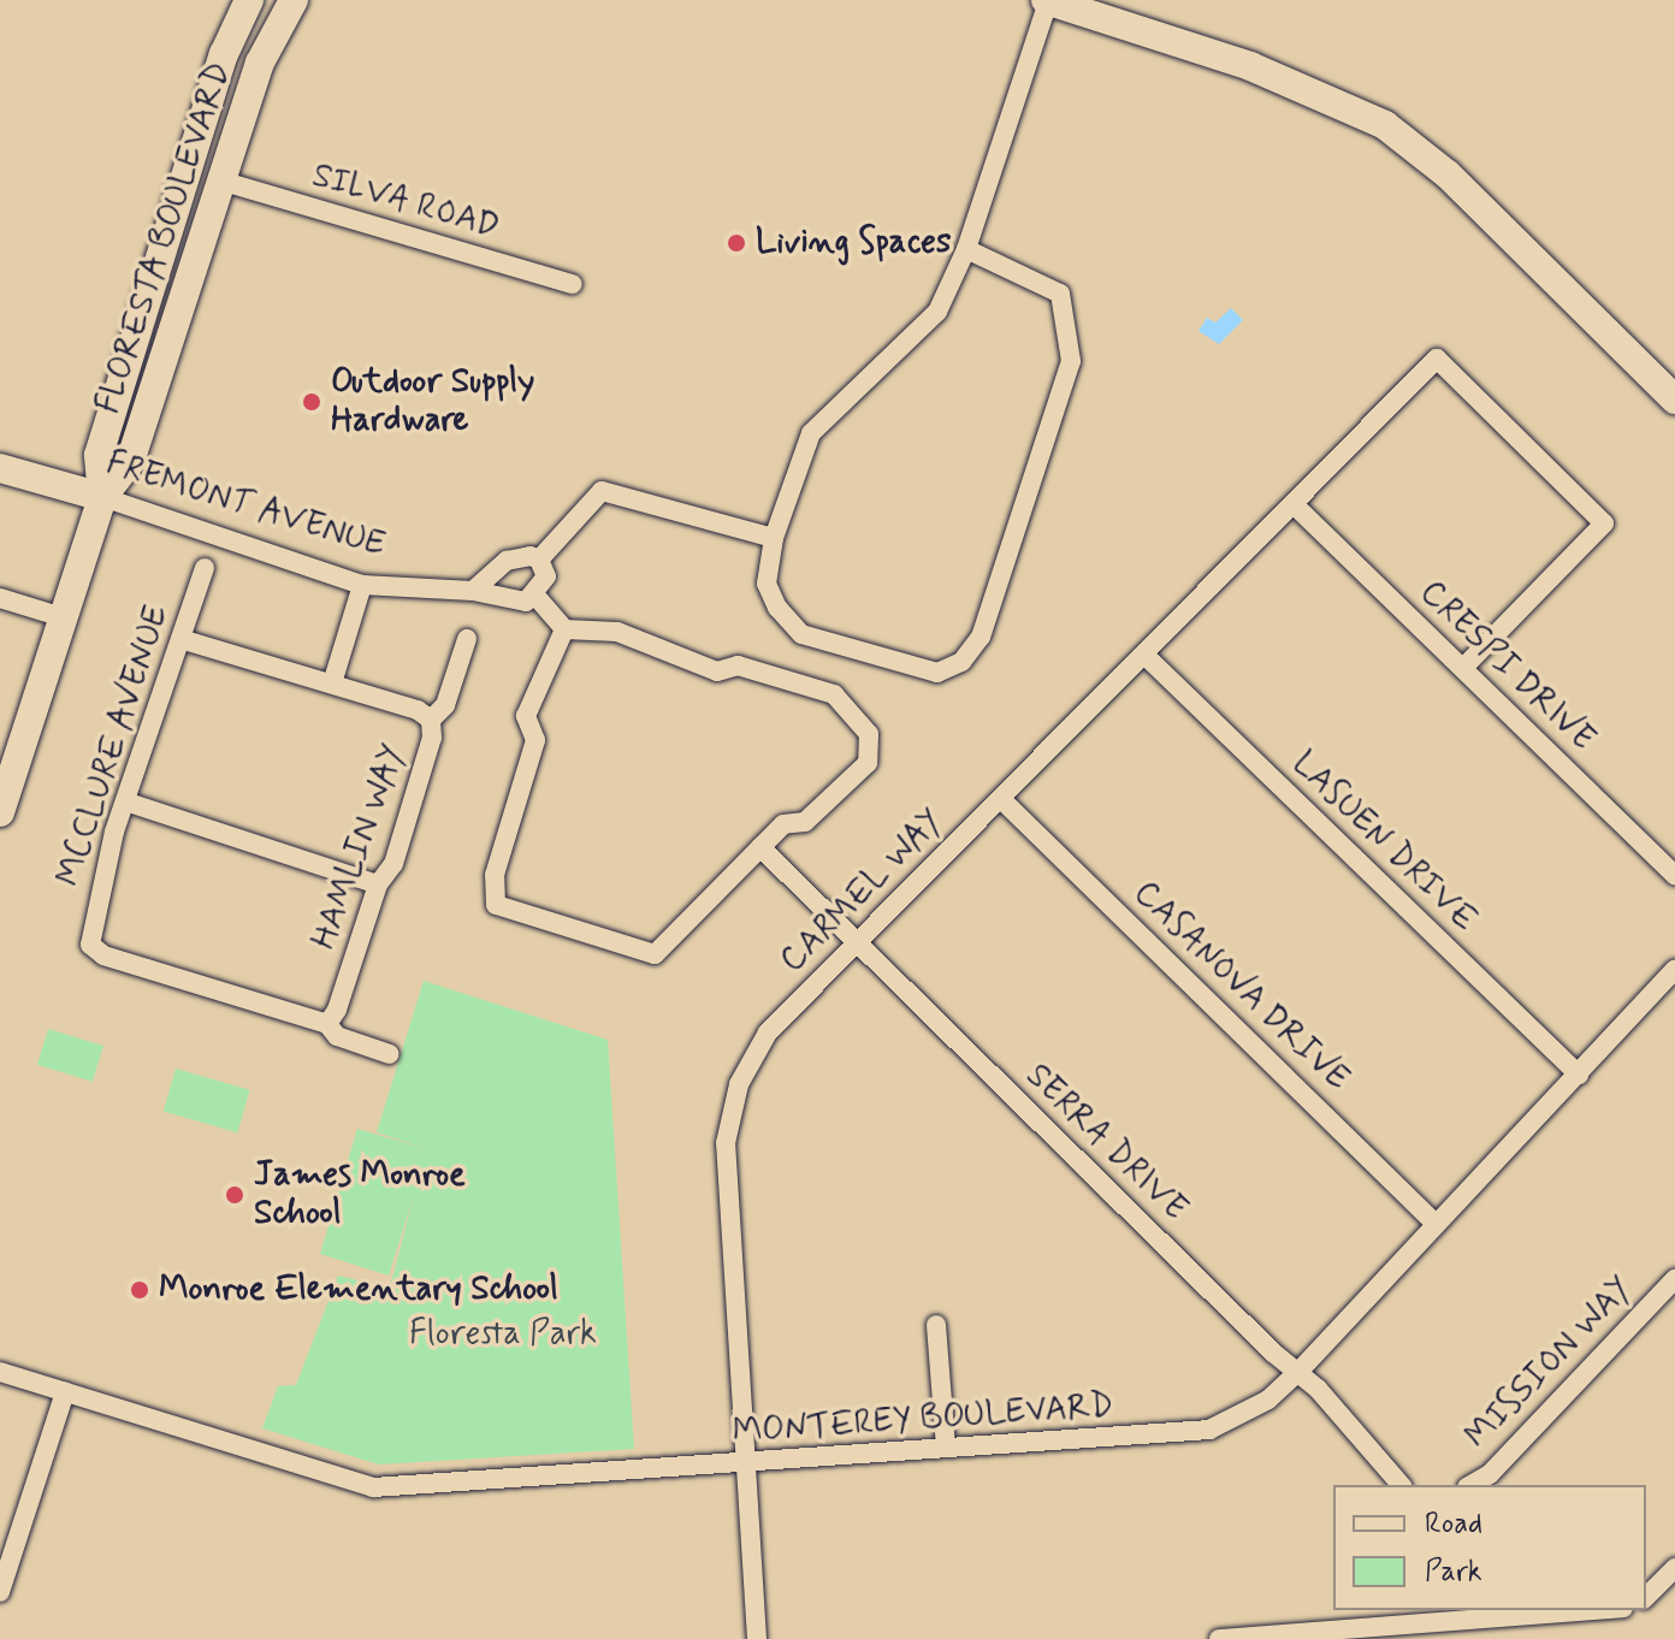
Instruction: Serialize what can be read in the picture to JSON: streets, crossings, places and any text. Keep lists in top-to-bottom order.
{
  "streets": {
    "street": [
      "SILVA ROAD",
      "FLORESTA BOULEVARD",
      "FREMONT AVENUE",
      "CRESPI DRIVE",
      "MCCLURE AVENUE",
      "LASUEN DRIVE",
      "HAMLIN WAY",
      "CARMEL WAY",
      "CASANOVA DRIVE",
      "SERRA DRIVE",
      "MISSION WAY",
      "MONTEREY BOULEVARD"
    ]
  },
  "crossings": [
    ["SILVA ROAD", "FLORESTA BOULEVARD"],
    ["FLORESTA BOULEVARD", "FREMONT AVENUE"],
    ["CRESPI DRIVE", "CARMEL WAY"],
    ["MCCLURE AVENUE", "HAMLIN WAY"],
    ["LASUEN DRIVE", "CARMEL WAY"],
    ["LASUEN DRIVE", "MONTEREY BOULEVARD"],
    ["CARMEL WAY", "CASANOVA DRIVE"],
    ["CARMEL WAY", "SERRA DRIVE"],
    ["CARMEL WAY", "MONTEREY BOULEVARD"],
    ["CASANOVA DRIVE", "MONTEREY BOULEVARD"],
    ["SERRA DRIVE", "MONTEREY BOULEVARD"]
  ],
  "parks": ["Floresta Park"],
  "places": [
    "Living Spaces",
    "Outdoor Supply Hardware",
    "James Monroe School",
    "Monroe Elementary School"
  ],
  "legend": ["Road", "Park"]
}
